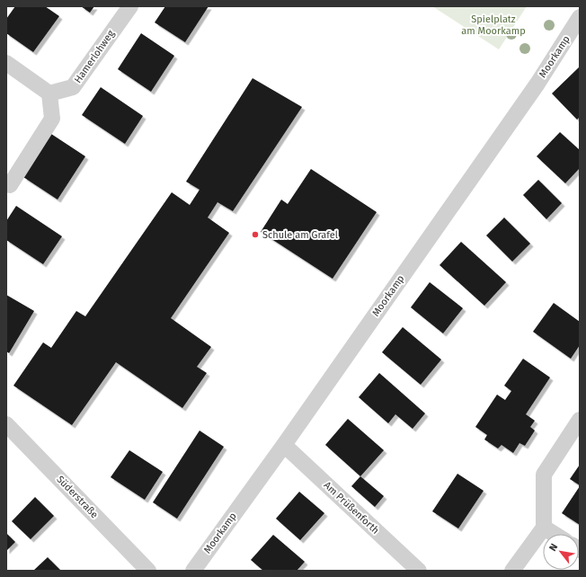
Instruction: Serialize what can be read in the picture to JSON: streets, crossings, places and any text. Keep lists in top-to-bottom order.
{
  "streets": {
    "street": [
      "Hamerlohweg",
      "Moorkamp",
      "Süderstraße",
      "Am Prüßenforth"
    ]
  },
  "crossings": [
    ["Moorkamp", "Am Prüßenforth"]
  ],
  "parks": ["Spielplatz am Moorkamp"],
  "places": ["Schule am Grafel"],
  "north": "top left"
}
